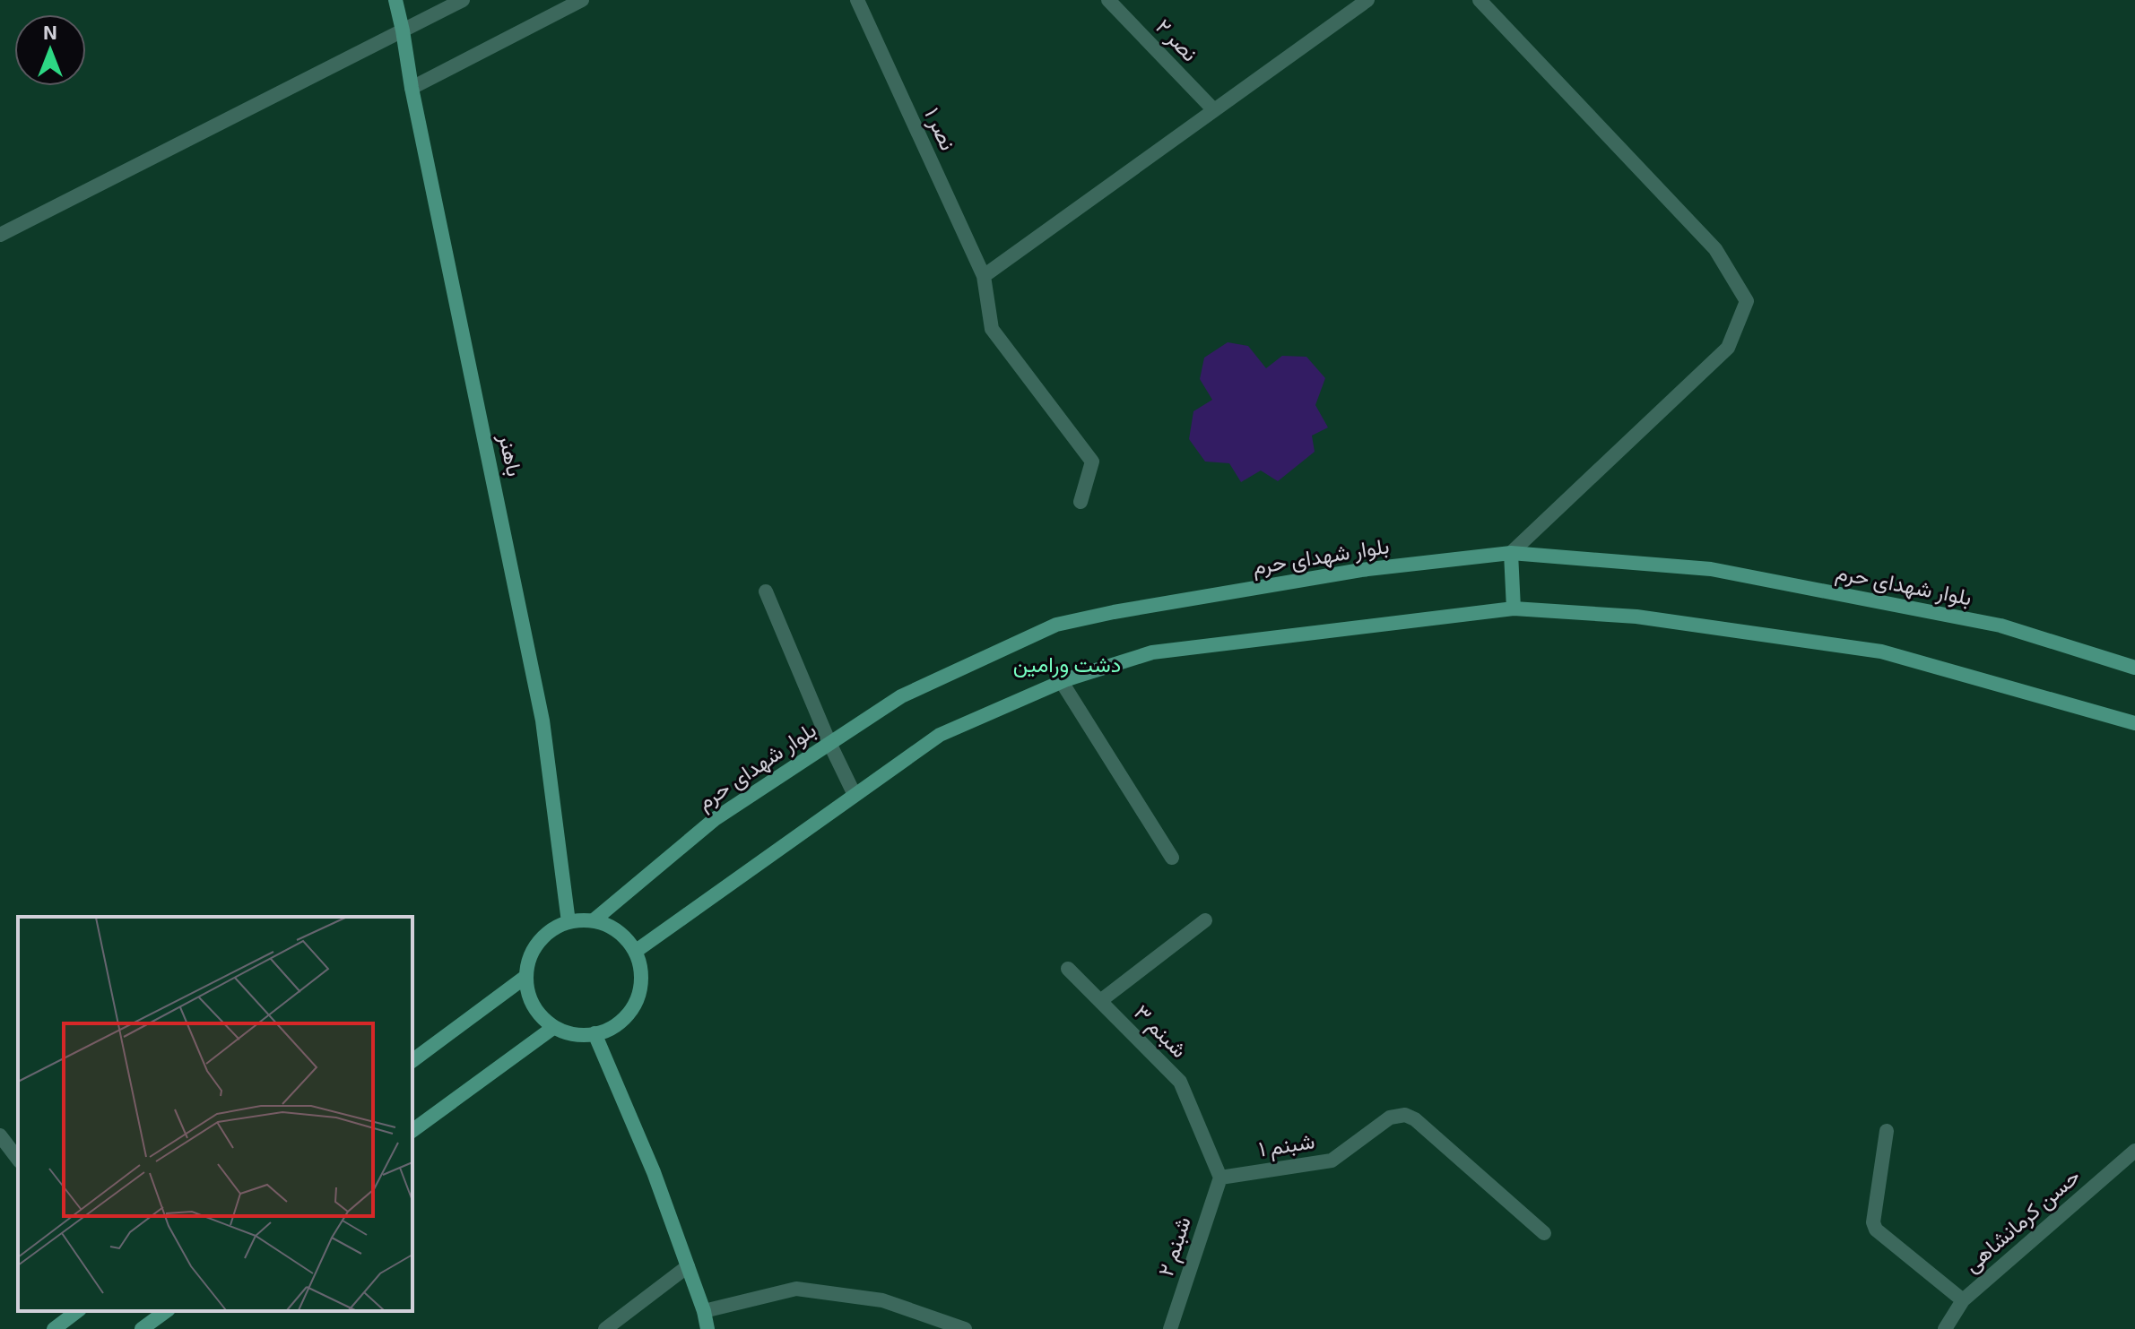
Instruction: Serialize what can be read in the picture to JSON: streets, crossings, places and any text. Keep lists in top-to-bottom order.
{
  "streets": {
    "main road": ["باهنر", "بلوار شهدای حرم"],
    "street": [
      "نصر ۲",
      "نصر ۱",
      "شبنم ۳",
      "شبنم ۱",
      "حسن کرمانشاهی",
      "شبنم ۲"
    ]
  },
  "crossings": [
    ["باهنر", "بلوار شهدای حرم"],
    ["شبنم ۳", "شبنم ۱"],
    ["شبنم ۳", "شبنم ۲"],
    ["شبنم ۱", "شبنم ۲"]
  ],
  "parks": ["دشت ورامین"],
  "north": "top"
}
